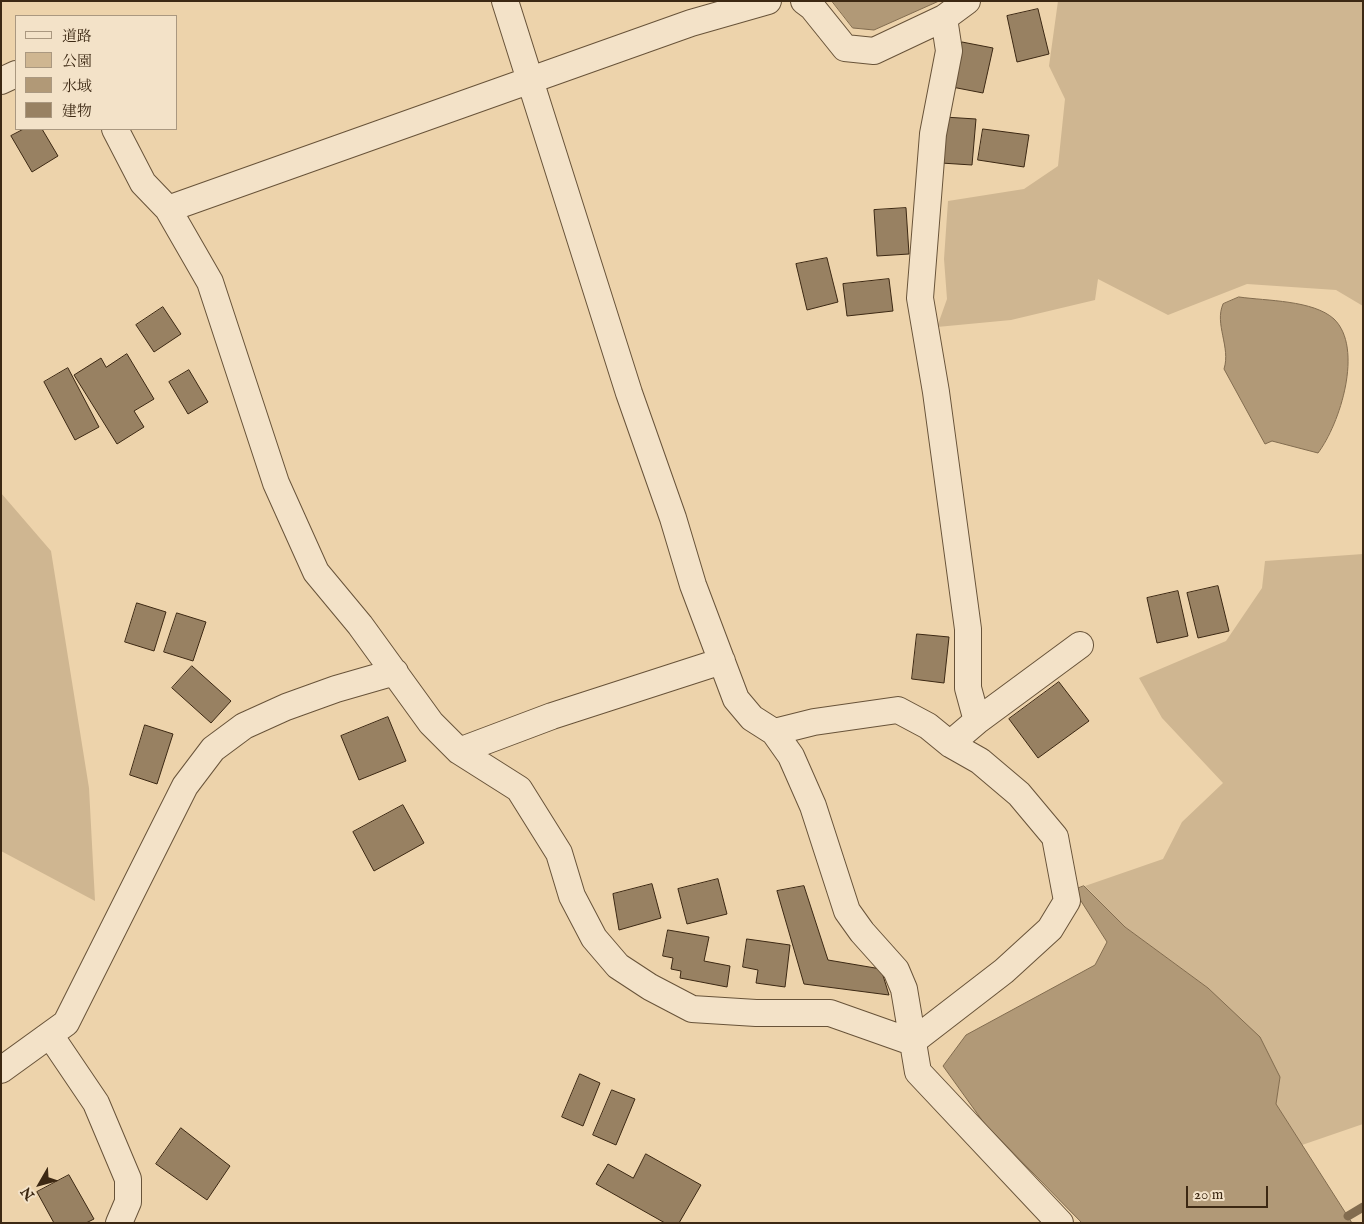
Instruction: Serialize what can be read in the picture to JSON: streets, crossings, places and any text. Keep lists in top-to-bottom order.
{
  "legend": [
    "道路",
    "公園",
    "水域",
    "建物"
  ],
  "scale_bar": "20 m",
  "north": "bottom left"
}
